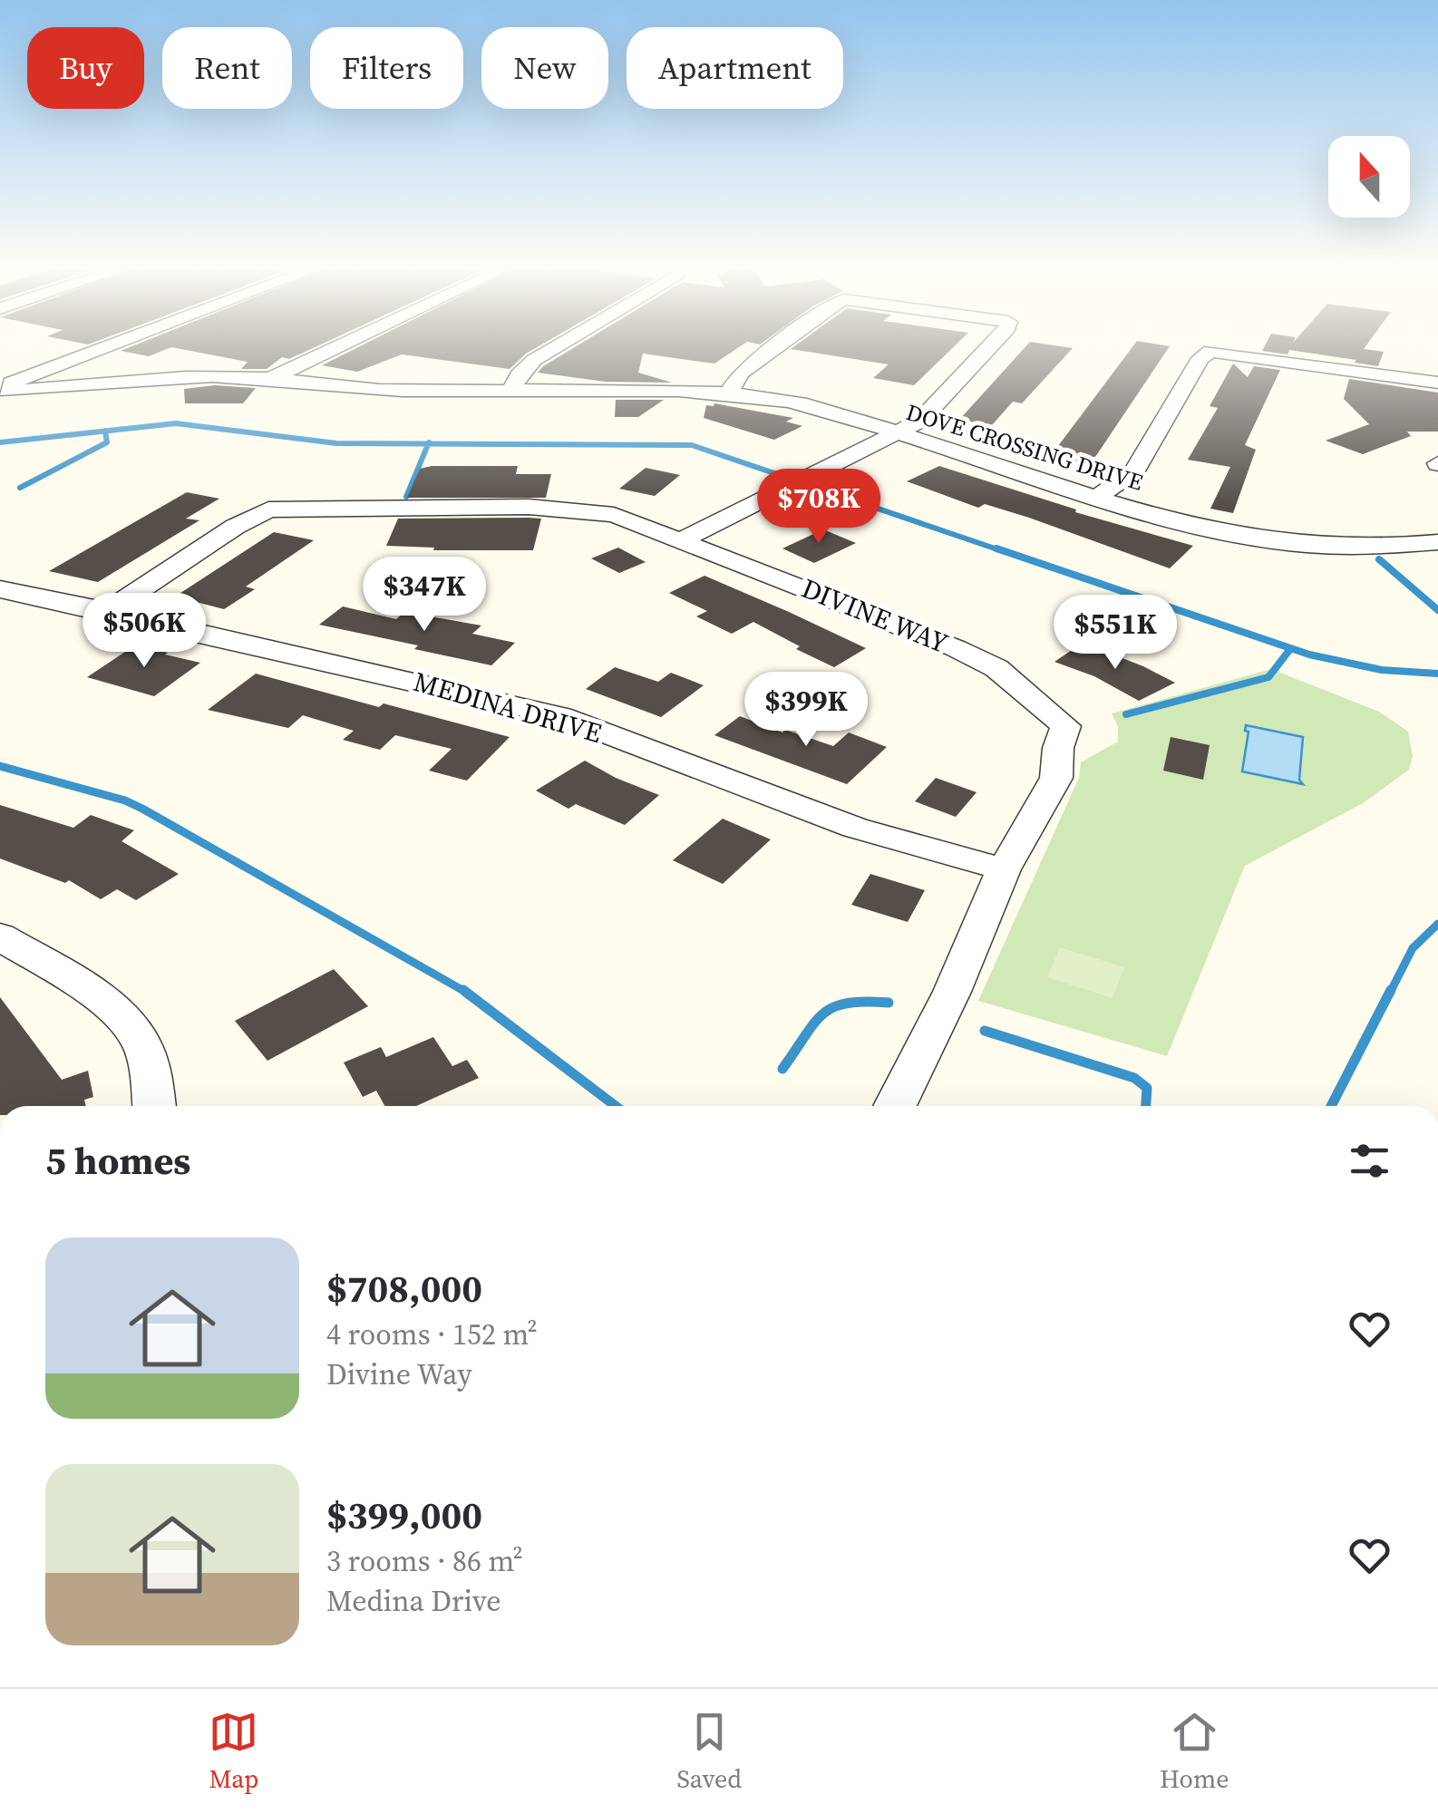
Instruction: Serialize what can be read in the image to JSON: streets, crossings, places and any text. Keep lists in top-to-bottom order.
{
  "streets": {
    "street": ["DOVE CROSSING DRIVE", "DIVINE WAY", "MEDINA DRIVE"]
  },
  "crossings": [
    ["DIVINE WAY", "MEDINA DRIVE"]
  ],
  "north": "top",
  "page": {
    "chip": [
      "Buy",
      "Rent",
      "Filters",
      "New",
      "Apartment"
    ],
    "price": [
      "$708K",
      "$347K",
      "$506K",
      "$551K",
      "$399K"
    ],
    "heading": "5 homes",
    "list": [
      {
        "name": "$708,000",
        "note": "4 rooms · 152 m² · Divine Way"
      },
      {
        "name": "$399,000",
        "note": "3 rooms · 86 m² · Medina Drive"
      }
    ],
    "tabs": ["Map", "Saved", "Home"]
  }
}
